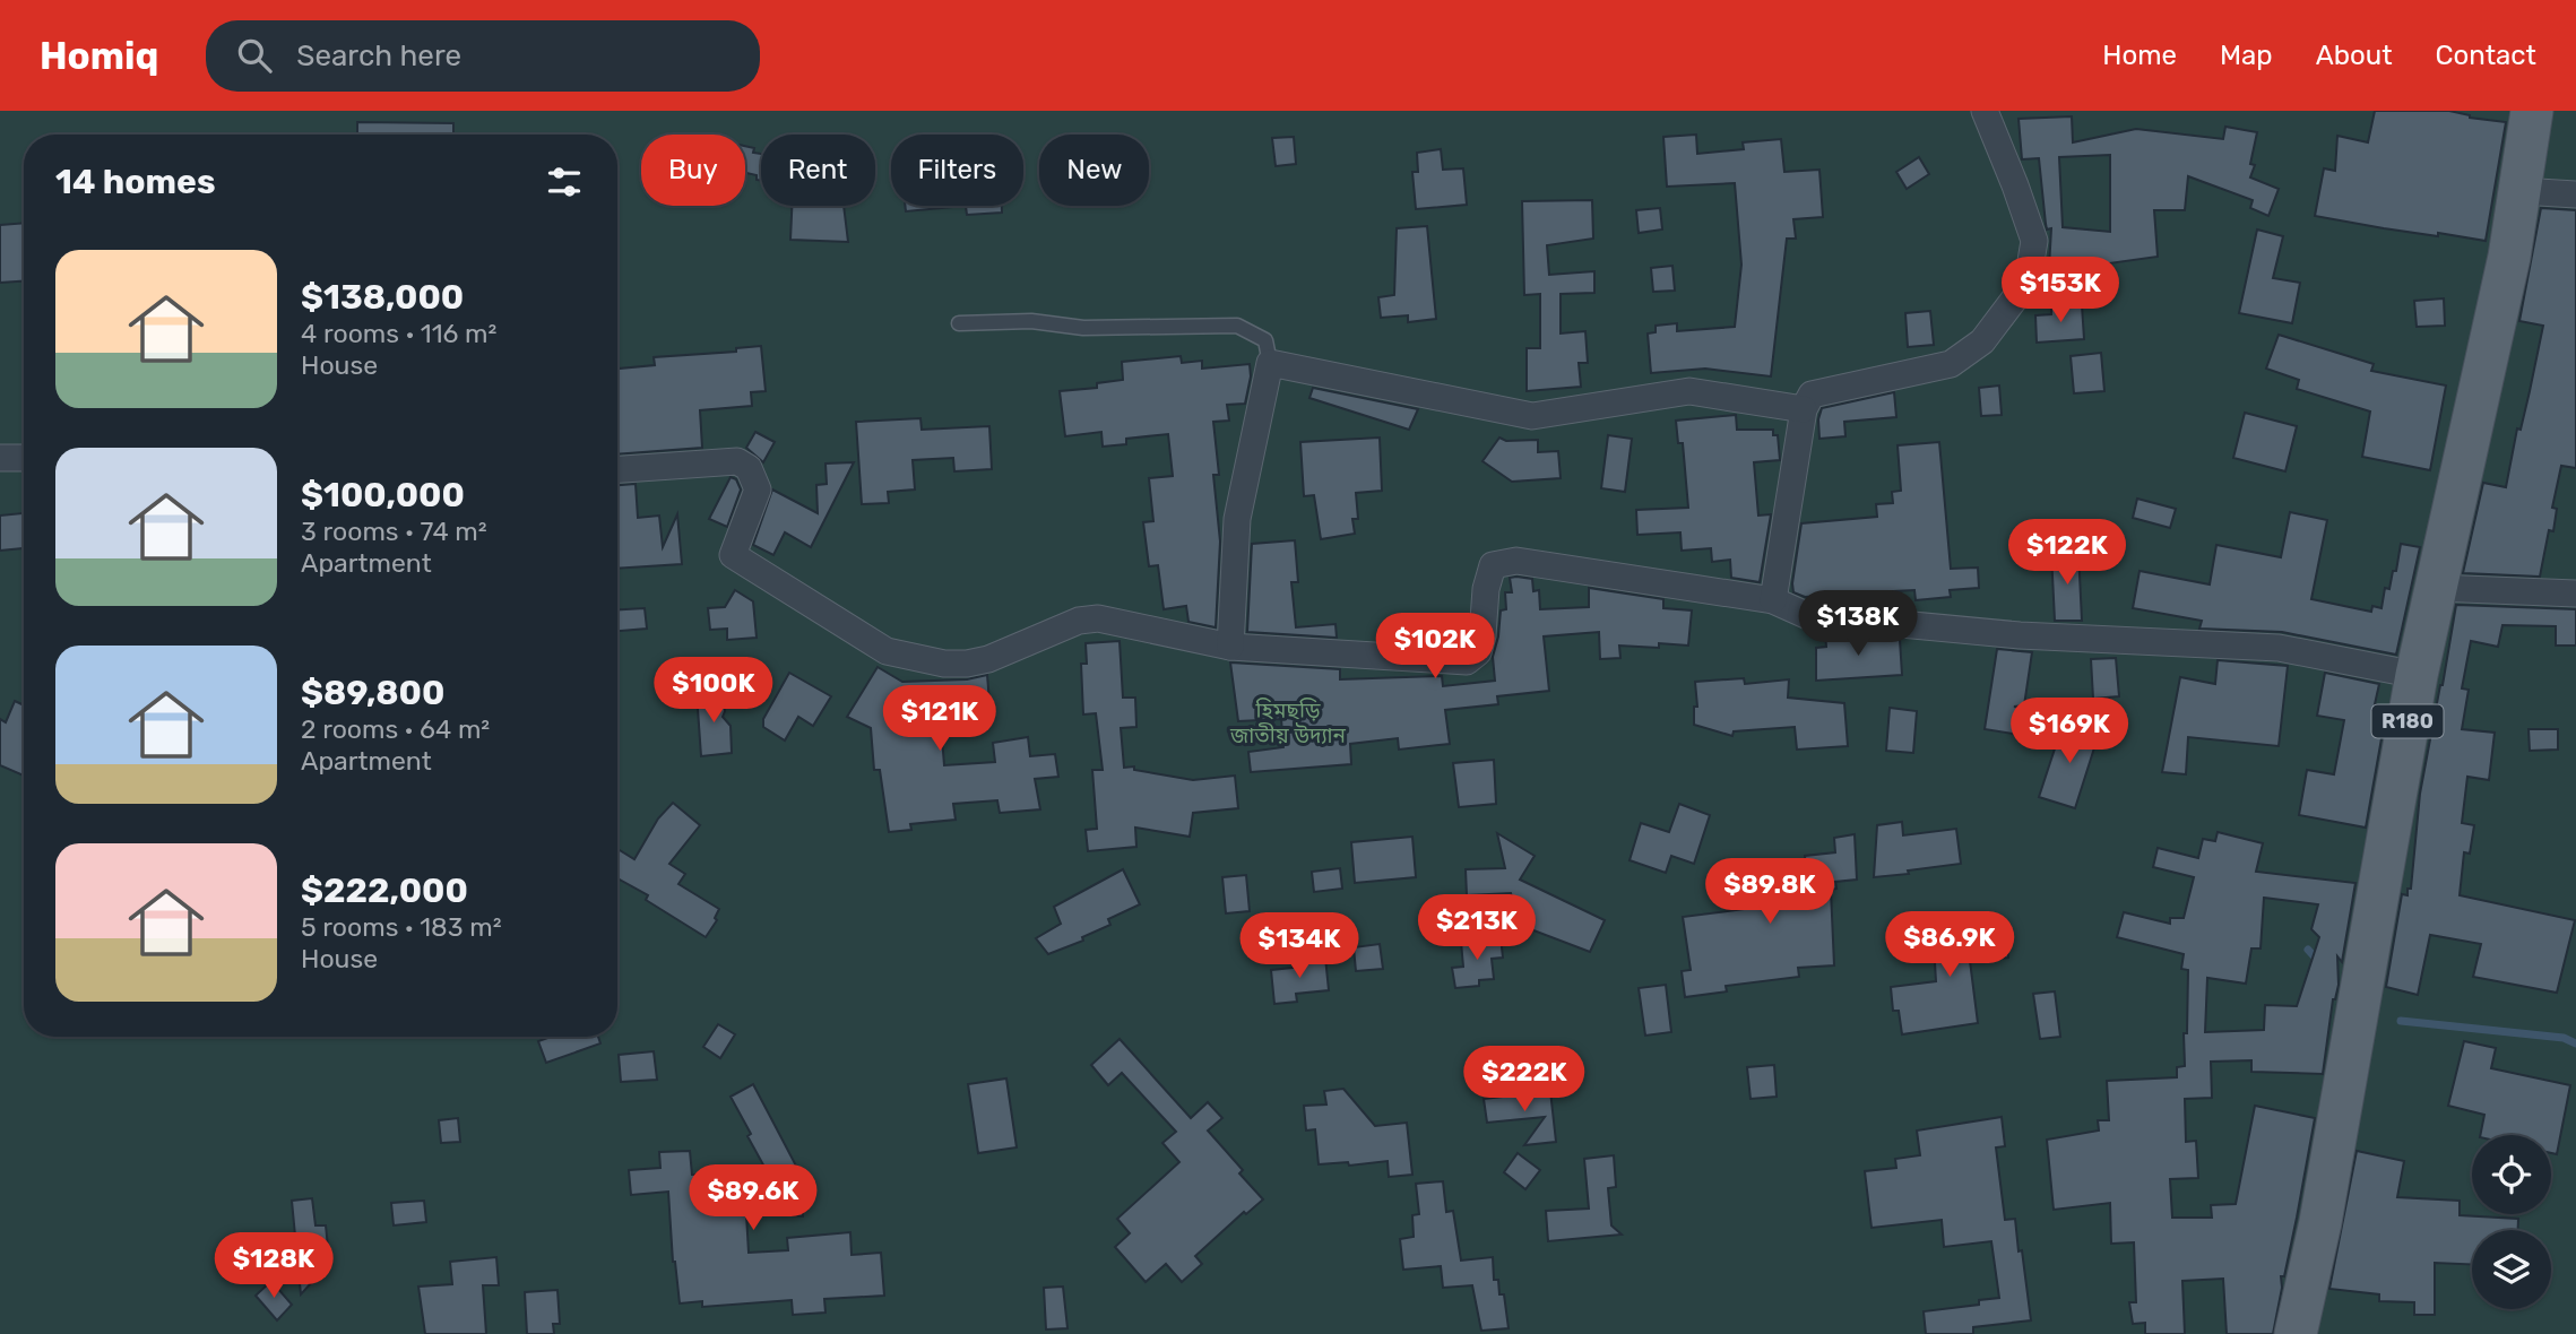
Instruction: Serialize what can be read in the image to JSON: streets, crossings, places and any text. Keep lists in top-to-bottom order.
{
  "streets": {
    "main road": ["R180"]
  },
  "parks": ["হিমছড়ি জাতীয় উদ্যান"],
  "page": {
    "header": "Homiq",
    "search": "Search here",
    "nav": [
      "Home",
      "Map",
      "About",
      "Contact"
    ],
    "chip": [
      "Buy",
      "Rent",
      "Filters",
      "New"
    ],
    "heading": "14 homes",
    "list": [
      {
        "name": "$138,000",
        "note": "4 rooms · 116 m² · House"
      },
      {
        "name": "$100,000",
        "note": "3 rooms · 74 m² · Apartment"
      },
      {
        "name": "$89,800",
        "note": "2 rooms · 64 m² · Apartment"
      },
      {
        "name": "$222,000",
        "note": "5 rooms · 183 m² · House"
      }
    ],
    "price": [
      "$153K",
      "$122K",
      "$138K",
      "$102K",
      "$100K",
      "$121K",
      "$169K",
      "$89.8K",
      "$213K",
      "$86.9K",
      "$134K",
      "$222K",
      "$89.6K",
      "$128K"
    ]
  }
}
